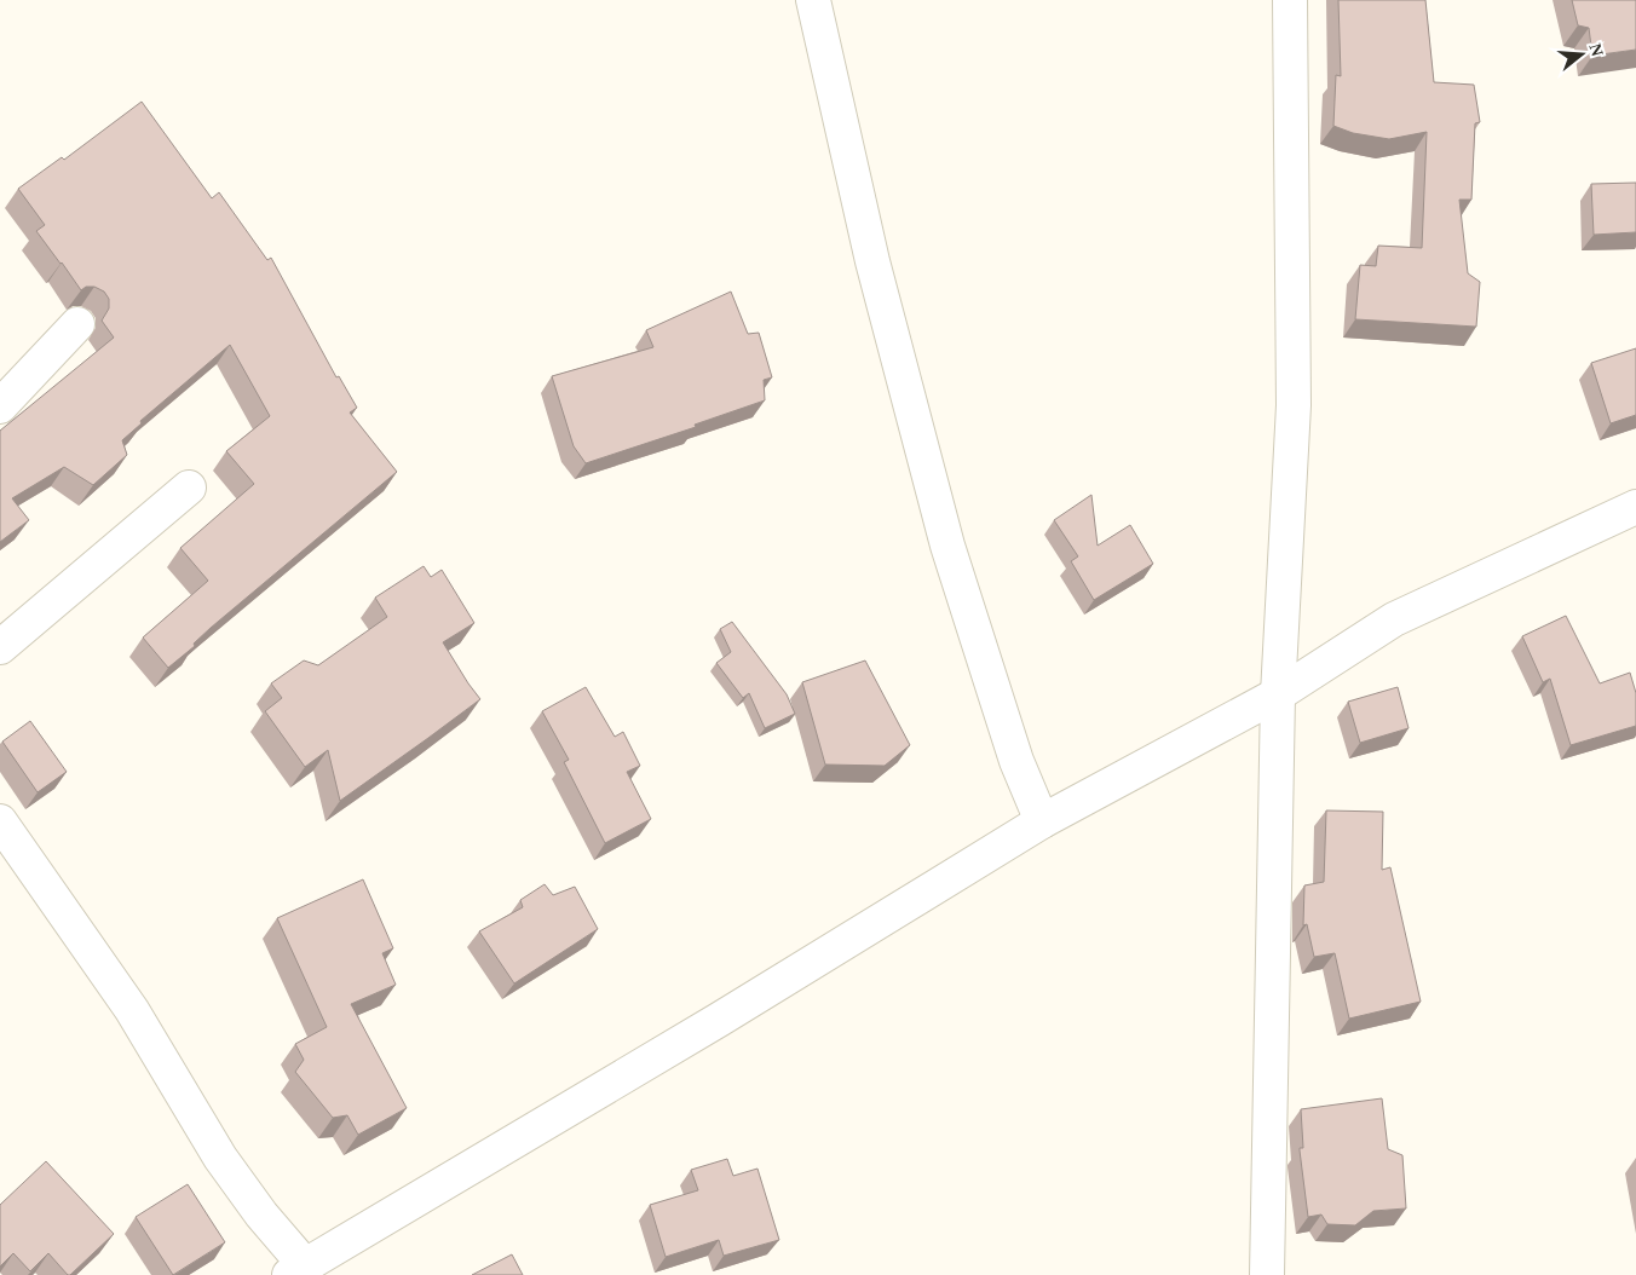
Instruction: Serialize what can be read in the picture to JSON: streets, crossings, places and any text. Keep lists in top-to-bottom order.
{
  "north": "right"
}
